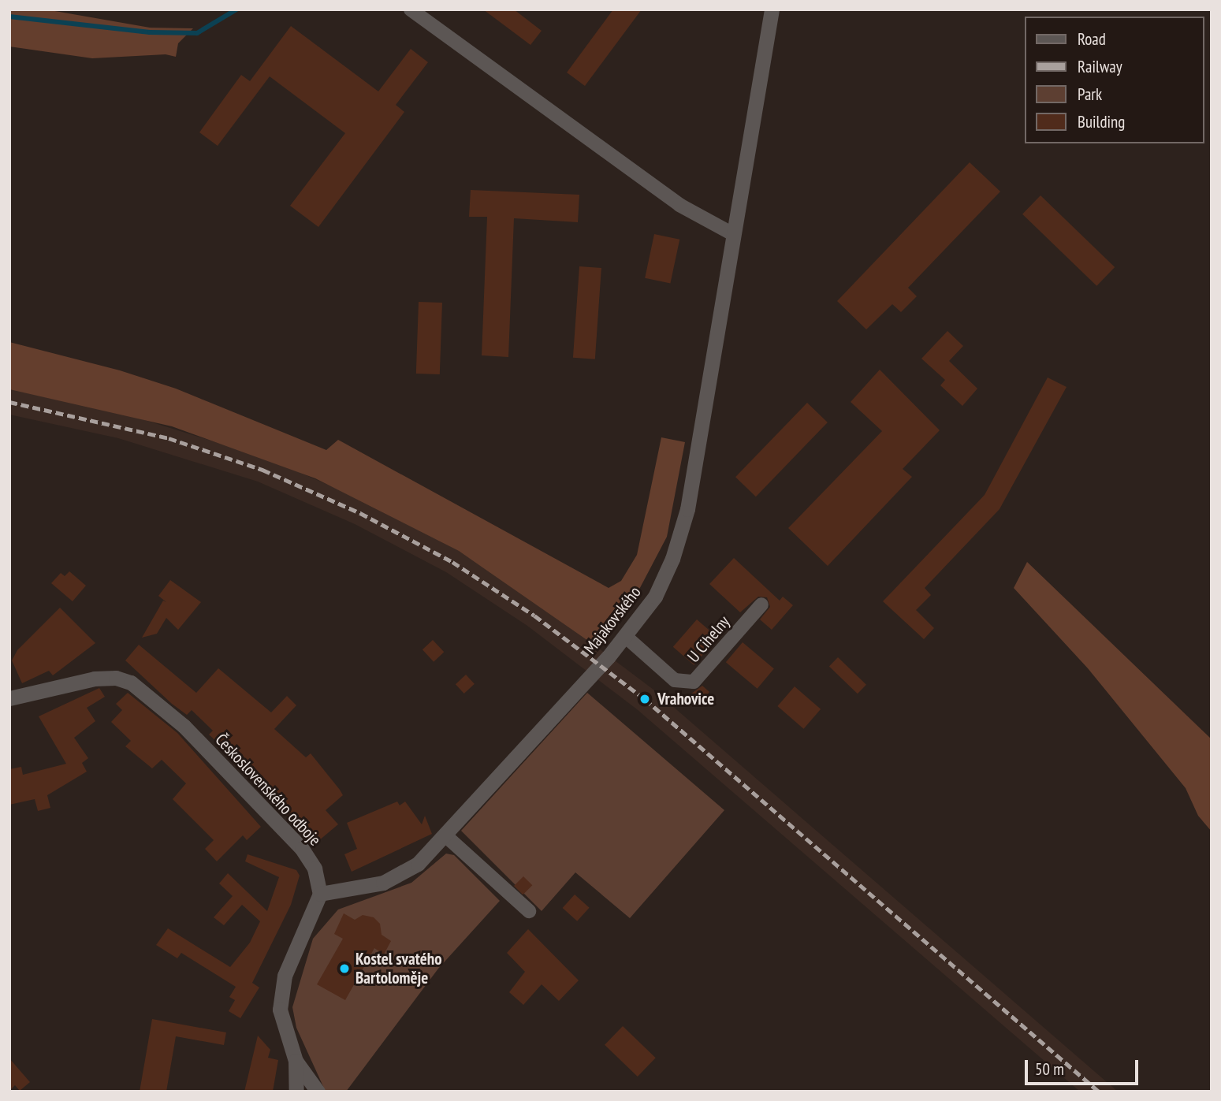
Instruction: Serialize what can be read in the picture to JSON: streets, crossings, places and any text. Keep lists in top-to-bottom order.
{
  "streets": {
    "street": ["Majakovského", "U Cihelny", "Československého odboje"]
  },
  "crossings": [
    ["Majakovského", "U Cihelny"],
    ["Majakovského", "Československého odboje"]
  ],
  "places": ["Vrahovice", "Kostel svatého Bartoloměje"],
  "legend": [
    "Road",
    "Railway",
    "Park",
    "Building"
  ],
  "scale_bar": "50 m"
}
